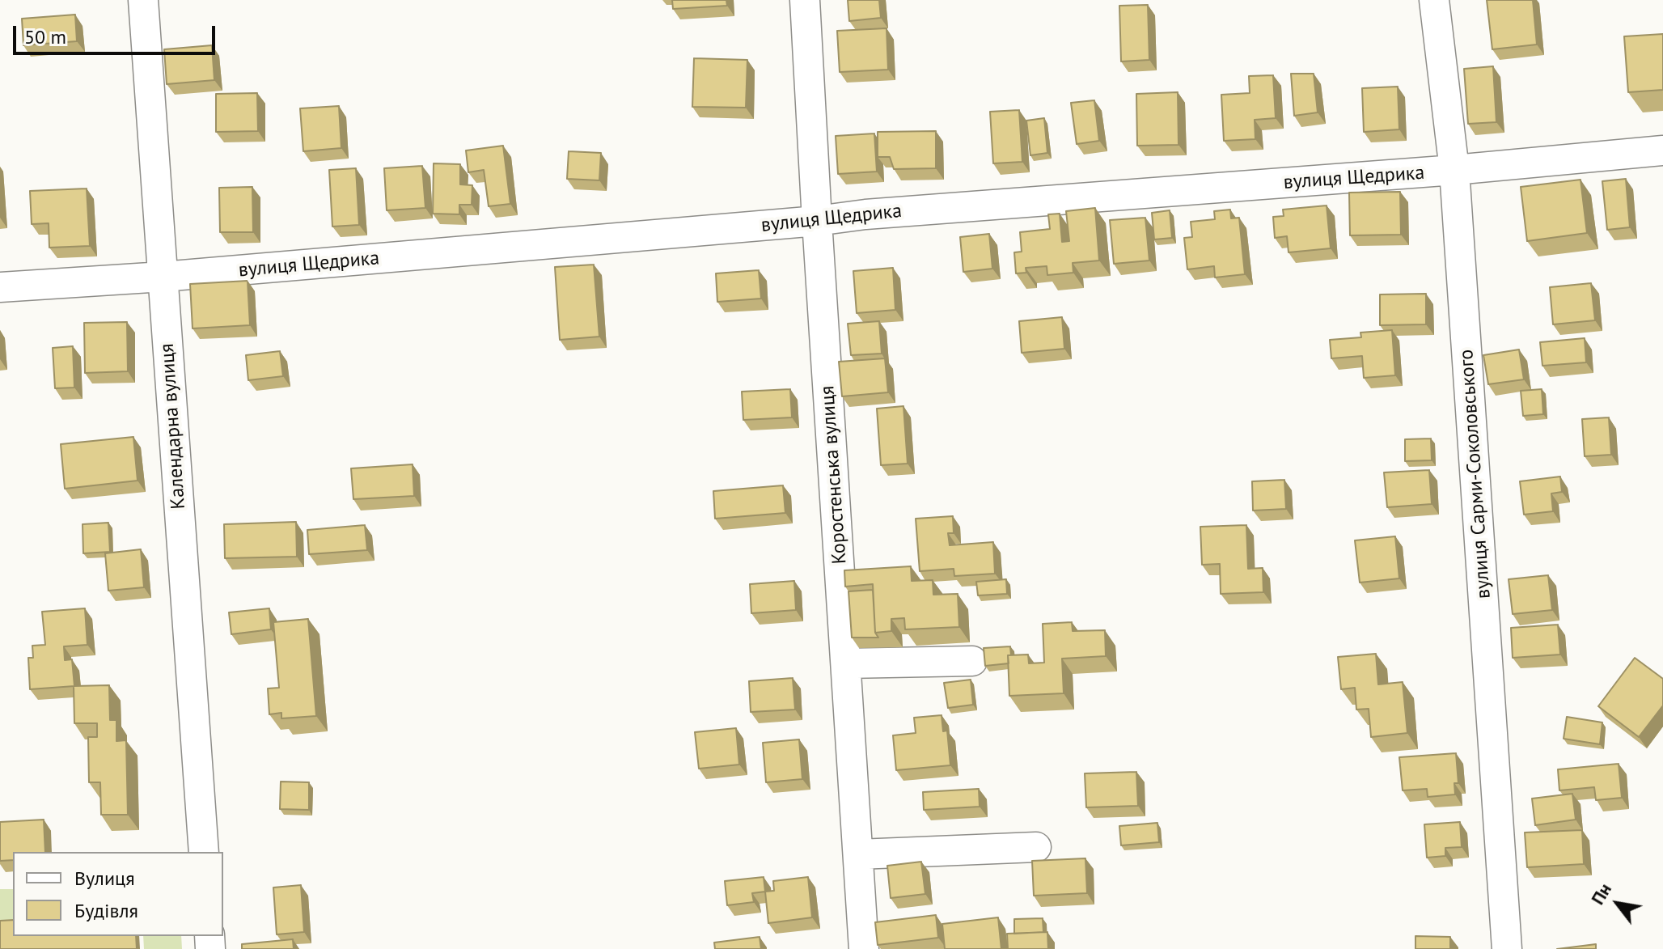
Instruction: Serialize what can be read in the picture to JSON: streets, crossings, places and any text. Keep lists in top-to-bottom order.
{
  "streets": {
    "street": [
      "вулиця Щедрика",
      "Календарна вулиця",
      "вулиця Сарми-Соколовського",
      "Коростенська вулиця"
    ]
  },
  "crossings": [
    ["вулиця Щедрика", "Календарна вулиця"],
    ["вулиця Щедрика", "вулиця Сарми-Соколовського"],
    ["вулиця Щедрика", "Коростенська вулиця"]
  ],
  "legend": ["Вулиця", "Будівля"],
  "scale_bar": "50 m",
  "north": "top left"
}
